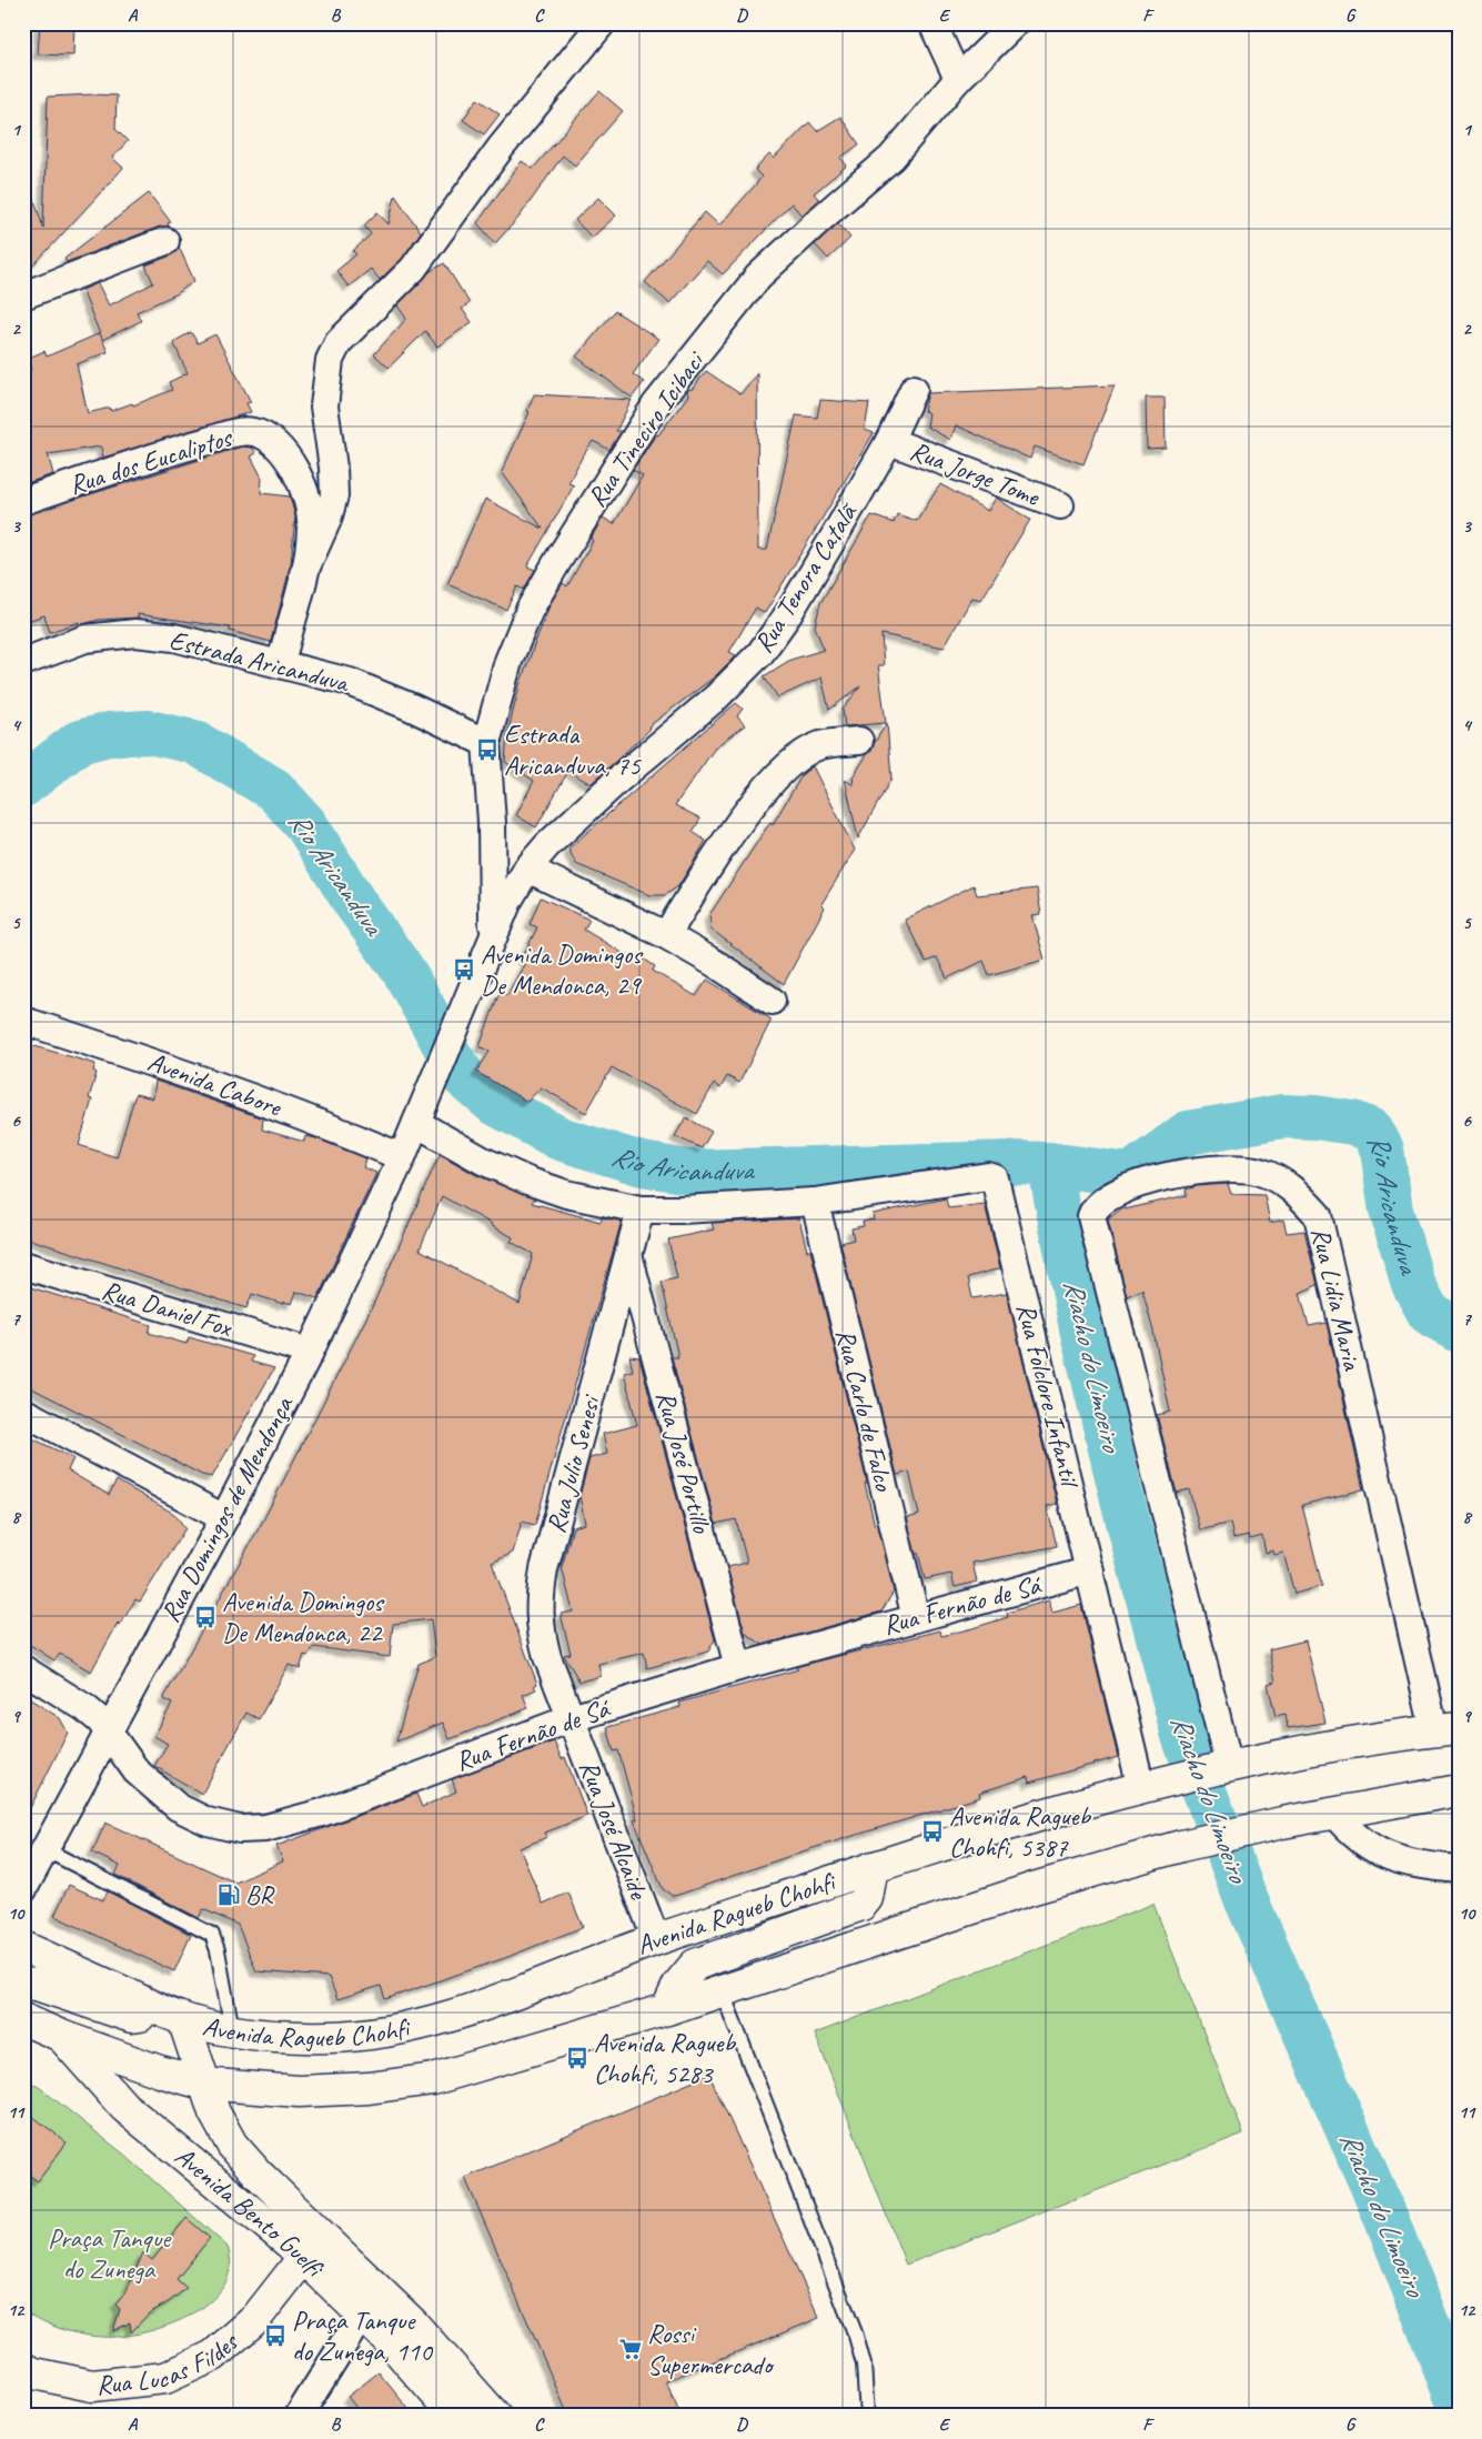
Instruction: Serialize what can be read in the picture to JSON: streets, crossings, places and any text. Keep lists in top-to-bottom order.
{
  "streets": {
    "main road": ["Avenida Ragueb Chohfi", "Avenida Bento Guelfi", "Rua Lucas Fildes"],
    "street": [
      "Rua Tineciro Icibaci",
      "Rua dos Eucaliptos",
      "Rua Jorge Tome",
      "Rua Tenora Catalã",
      "Estrada Aricanduva",
      "Avenida Cabore",
      "Rua Lidia Maria",
      "Rua Daniel Fox",
      "Rua Folclore Infantil",
      "Rua Carlo de Falco",
      "Rua José Portillo",
      "Rua Julio Senesi",
      "Rua Domingos de Mendonça",
      "Rua Fernão de Sá",
      "Rua José Alcaide"
    ]
  },
  "crossings": [
    ["Rua Tineciro Icibaci", "Rua Tenora Catalã"],
    ["Rua Tineciro Icibaci", "Estrada Aricanduva"],
    ["Rua Tineciro Icibaci", "Rua Domingos de Mendonça"],
    ["Rua dos Eucaliptos", "Estrada Aricanduva"],
    ["Rua Jorge Tome", "Rua Tenora Catalã"],
    ["Rua Tenora Catalã", "Rua Domingos de Mendonça"],
    ["Avenida Cabore", "Rua Domingos de Mendonça"],
    ["Rua Lidia Maria", "Avenida Ragueb Chohfi"],
    ["Rua Daniel Fox", "Rua Domingos de Mendonça"],
    ["Rua Folclore Infantil", "Rua Carlo de Falco"],
    ["Rua Folclore Infantil", "Rua Julio Senesi"],
    ["Rua Folclore Infantil", "Rua Fernão de Sá"],
    ["Rua Folclore Infantil", "Avenida Ragueb Chohfi"],
    ["Rua Carlo de Falco", "Rua Fernão de Sá"],
    ["Rua José Portillo", "Rua Julio Senesi"],
    ["Rua José Portillo", "Rua Fernão de Sá"],
    ["Rua Julio Senesi", "Rua Fernão de Sá"],
    ["Rua Julio Senesi", "Rua José Alcaide"],
    ["Rua Domingos de Mendonça", "Rua Fernão de Sá"],
    ["Rua Fernão de Sá", "Rua José Alcaide"],
    ["Rua José Alcaide", "Avenida Ragueb Chohfi"],
    ["Avenida Ragueb Chohfi", "Avenida Bento Guelfi"],
    ["Avenida Bento Guelfi", "Rua Lucas Fildes"]
  ],
  "water": ["Rio Aricanduva", "Riacho do Limoeiro"],
  "parks": ["Praça Tanque do Zunega"],
  "places": {
    "bus stop": [
      "Estrada Aricanduva, 75",
      "Avenida Domingos De Mendonca, 29",
      "Avenida Domingos De Mendonca, 22",
      "Avenida Ragueb Chohfi, 5387",
      "Avenida Ragueb Chohfi, 5283",
      "Praça Tanque do Zunega, 110"
    ],
    "fuel station": ["BR"],
    "supermarket": ["Rossi Supermercado"]
  },
  "grid": {
    "columns": [
      "A",
      "B",
      "C",
      "D",
      "E",
      "F",
      "G"
    ],
    "rows": [
      "1",
      "2",
      "3",
      "4",
      "5",
      "6",
      "7",
      "8",
      "9",
      "10",
      "11",
      "12"
    ]
  }
}
